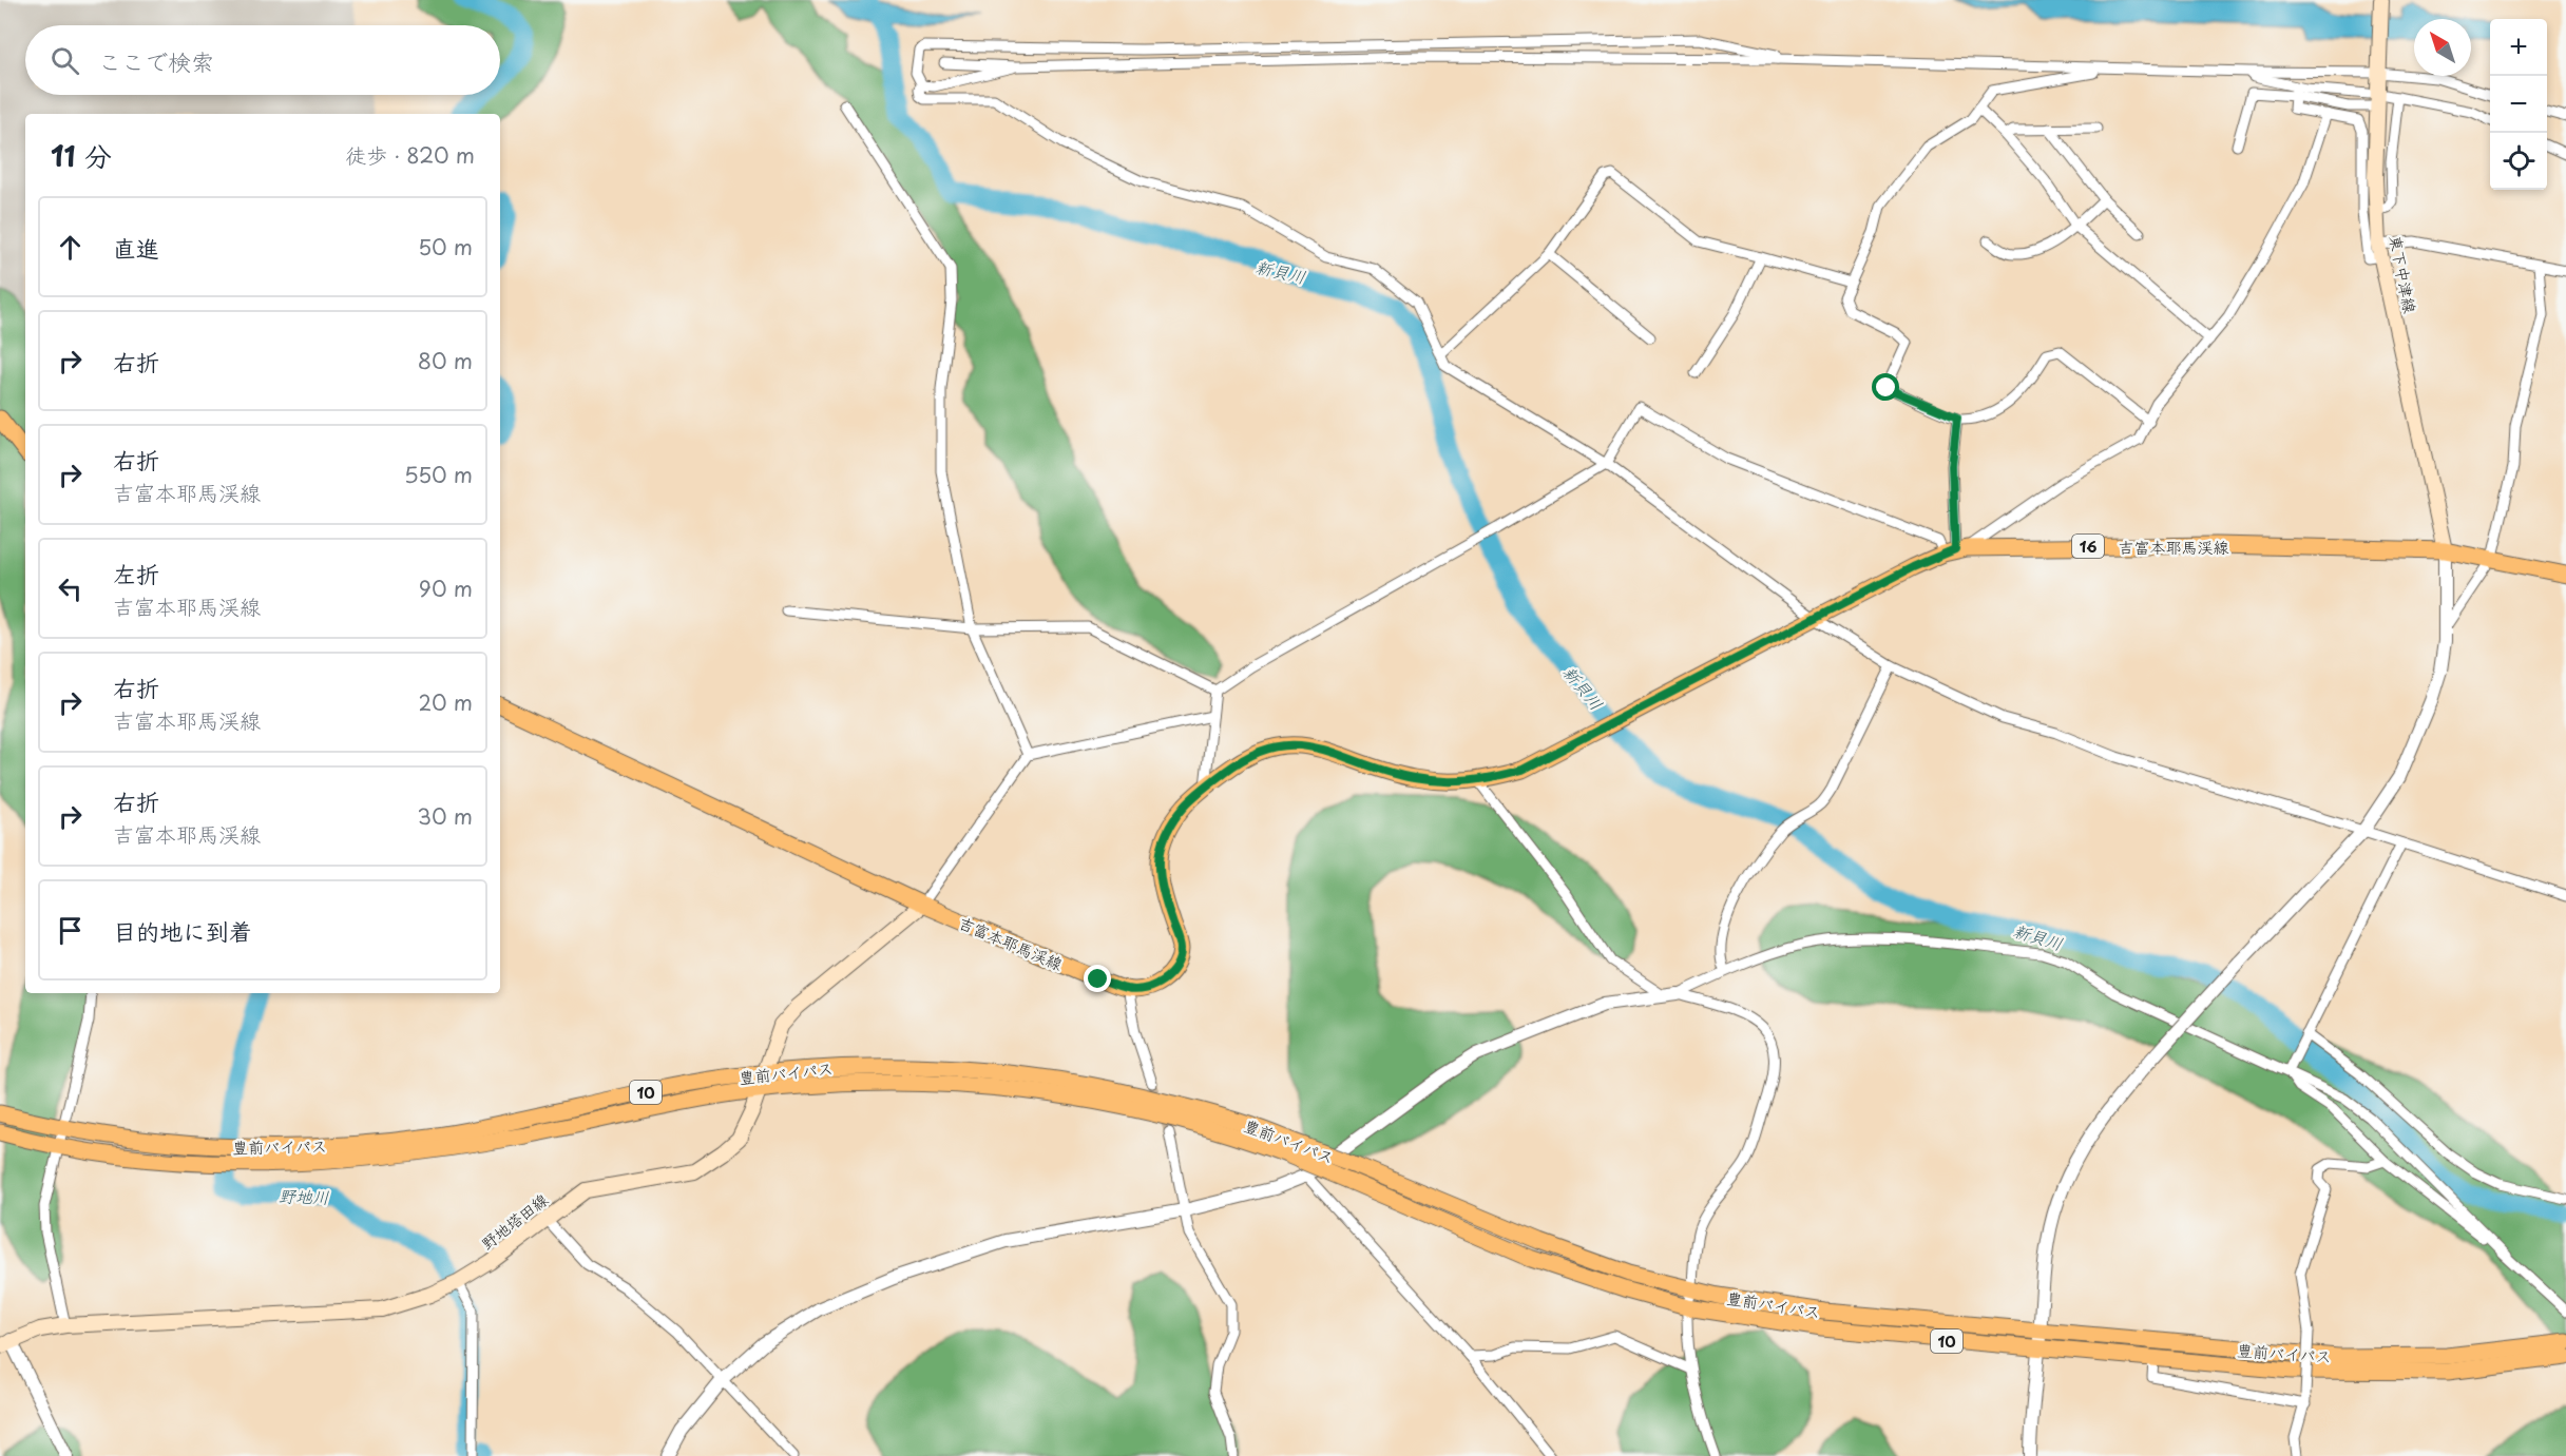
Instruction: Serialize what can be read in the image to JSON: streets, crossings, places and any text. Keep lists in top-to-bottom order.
{
  "streets": {
    "main road": [
      "東下中津線",
      "16",
      "吉富本耶馬渓線",
      "豊前バイパス",
      "10",
      "野地塔田線"
    ]
  },
  "crossings": [
    ["東下中津線", "吉富本耶馬渓線"],
    ["吉富本耶馬渓線", "野地塔田線"],
    ["豊前バイパス", "野地塔田線"]
  ],
  "water": ["新貝川", "野地川"],
  "north": "top left",
  "page": {
    "map_buttons": ["+", "−"],
    "search": "ここで検索",
    "heading": ["11 分", "徒歩 · 820 m"],
    "list": [
      ["直進", "50 m"],
      ["右折", "80 m"],
      ["右折", "吉富本耶馬渓線", "550 m"],
      ["左折", "吉富本耶馬渓線", "90 m"],
      ["右折", "吉富本耶馬渓線", "20 m"],
      ["右折", "吉富本耶馬渓線", "30 m"],
      "目的地に到着"
    ]
  }
}
